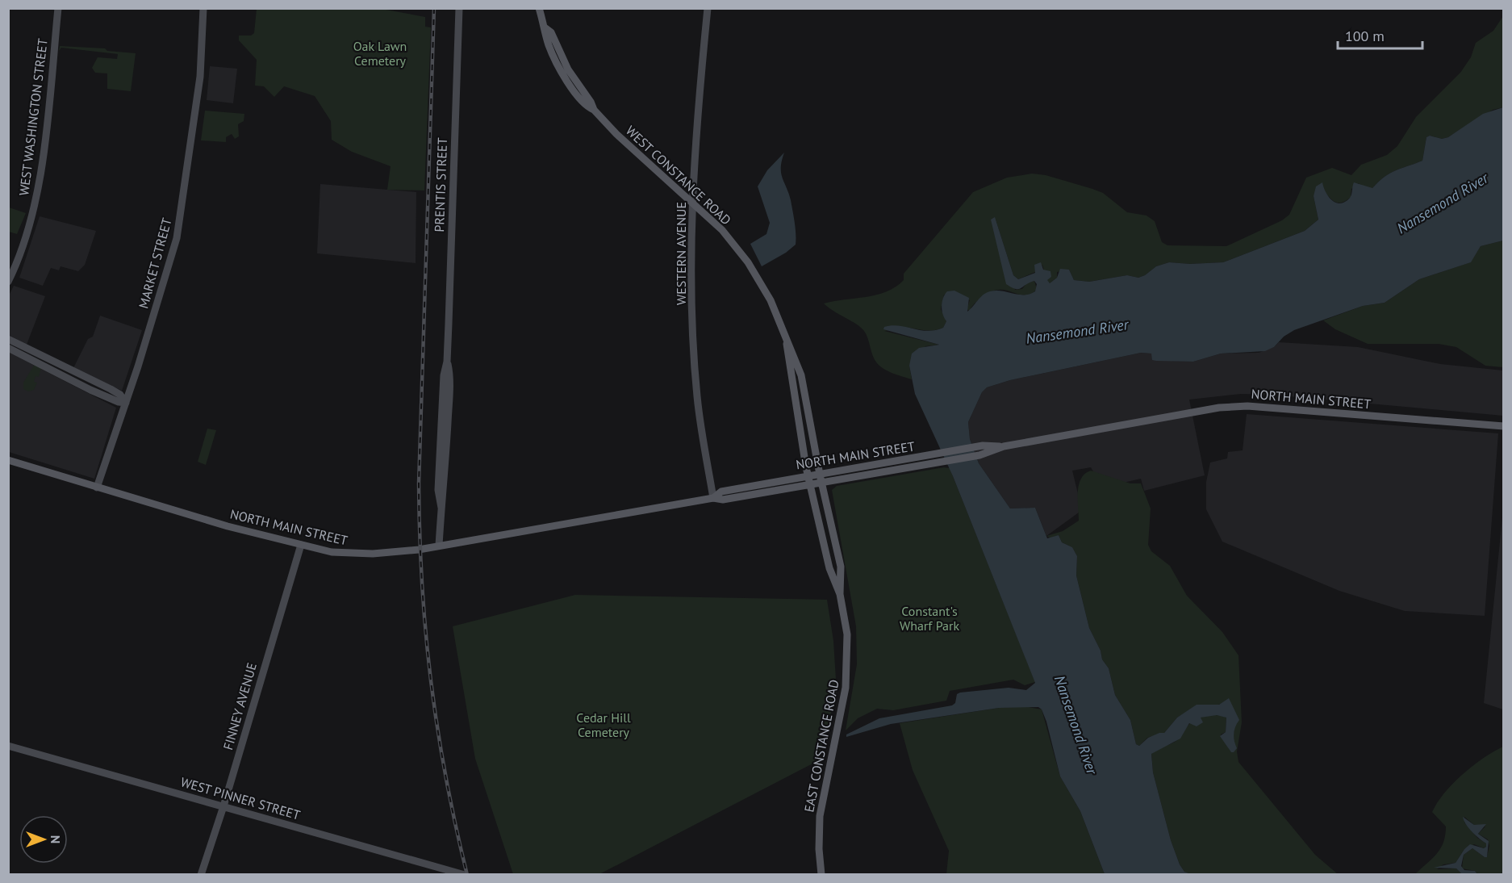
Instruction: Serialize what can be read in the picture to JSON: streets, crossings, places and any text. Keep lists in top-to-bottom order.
{
  "streets": {
    "main road": ["WEST CONSTANCE ROAD", "NORTH MAIN STREET", "EAST CONSTANCE ROAD"],
    "street": [
      "WEST WASHINGTON STREET",
      "PRENTIS STREET",
      "WESTERN AVENUE",
      "MARKET STREET",
      "FINNEY AVENUE",
      "WEST PINNER STREET"
    ]
  },
  "crossings": [
    ["WEST CONSTANCE ROAD", "WESTERN AVENUE"],
    ["WEST CONSTANCE ROAD", "NORTH MAIN STREET"],
    ["WEST CONSTANCE ROAD", "EAST CONSTANCE ROAD"],
    ["PRENTIS STREET", "NORTH MAIN STREET"],
    ["WESTERN AVENUE", "NORTH MAIN STREET"],
    ["MARKET STREET", "NORTH MAIN STREET"],
    ["NORTH MAIN STREET", "FINNEY AVENUE"],
    ["NORTH MAIN STREET", "EAST CONSTANCE ROAD"],
    ["FINNEY AVENUE", "WEST PINNER STREET"]
  ],
  "water": ["Nansemond River"],
  "parks": ["Oak Lawn Cemetery", "Constant's Wharf Park", "Cedar Hill Cemetery"],
  "scale_bar": "100 m",
  "north": "right"
}
